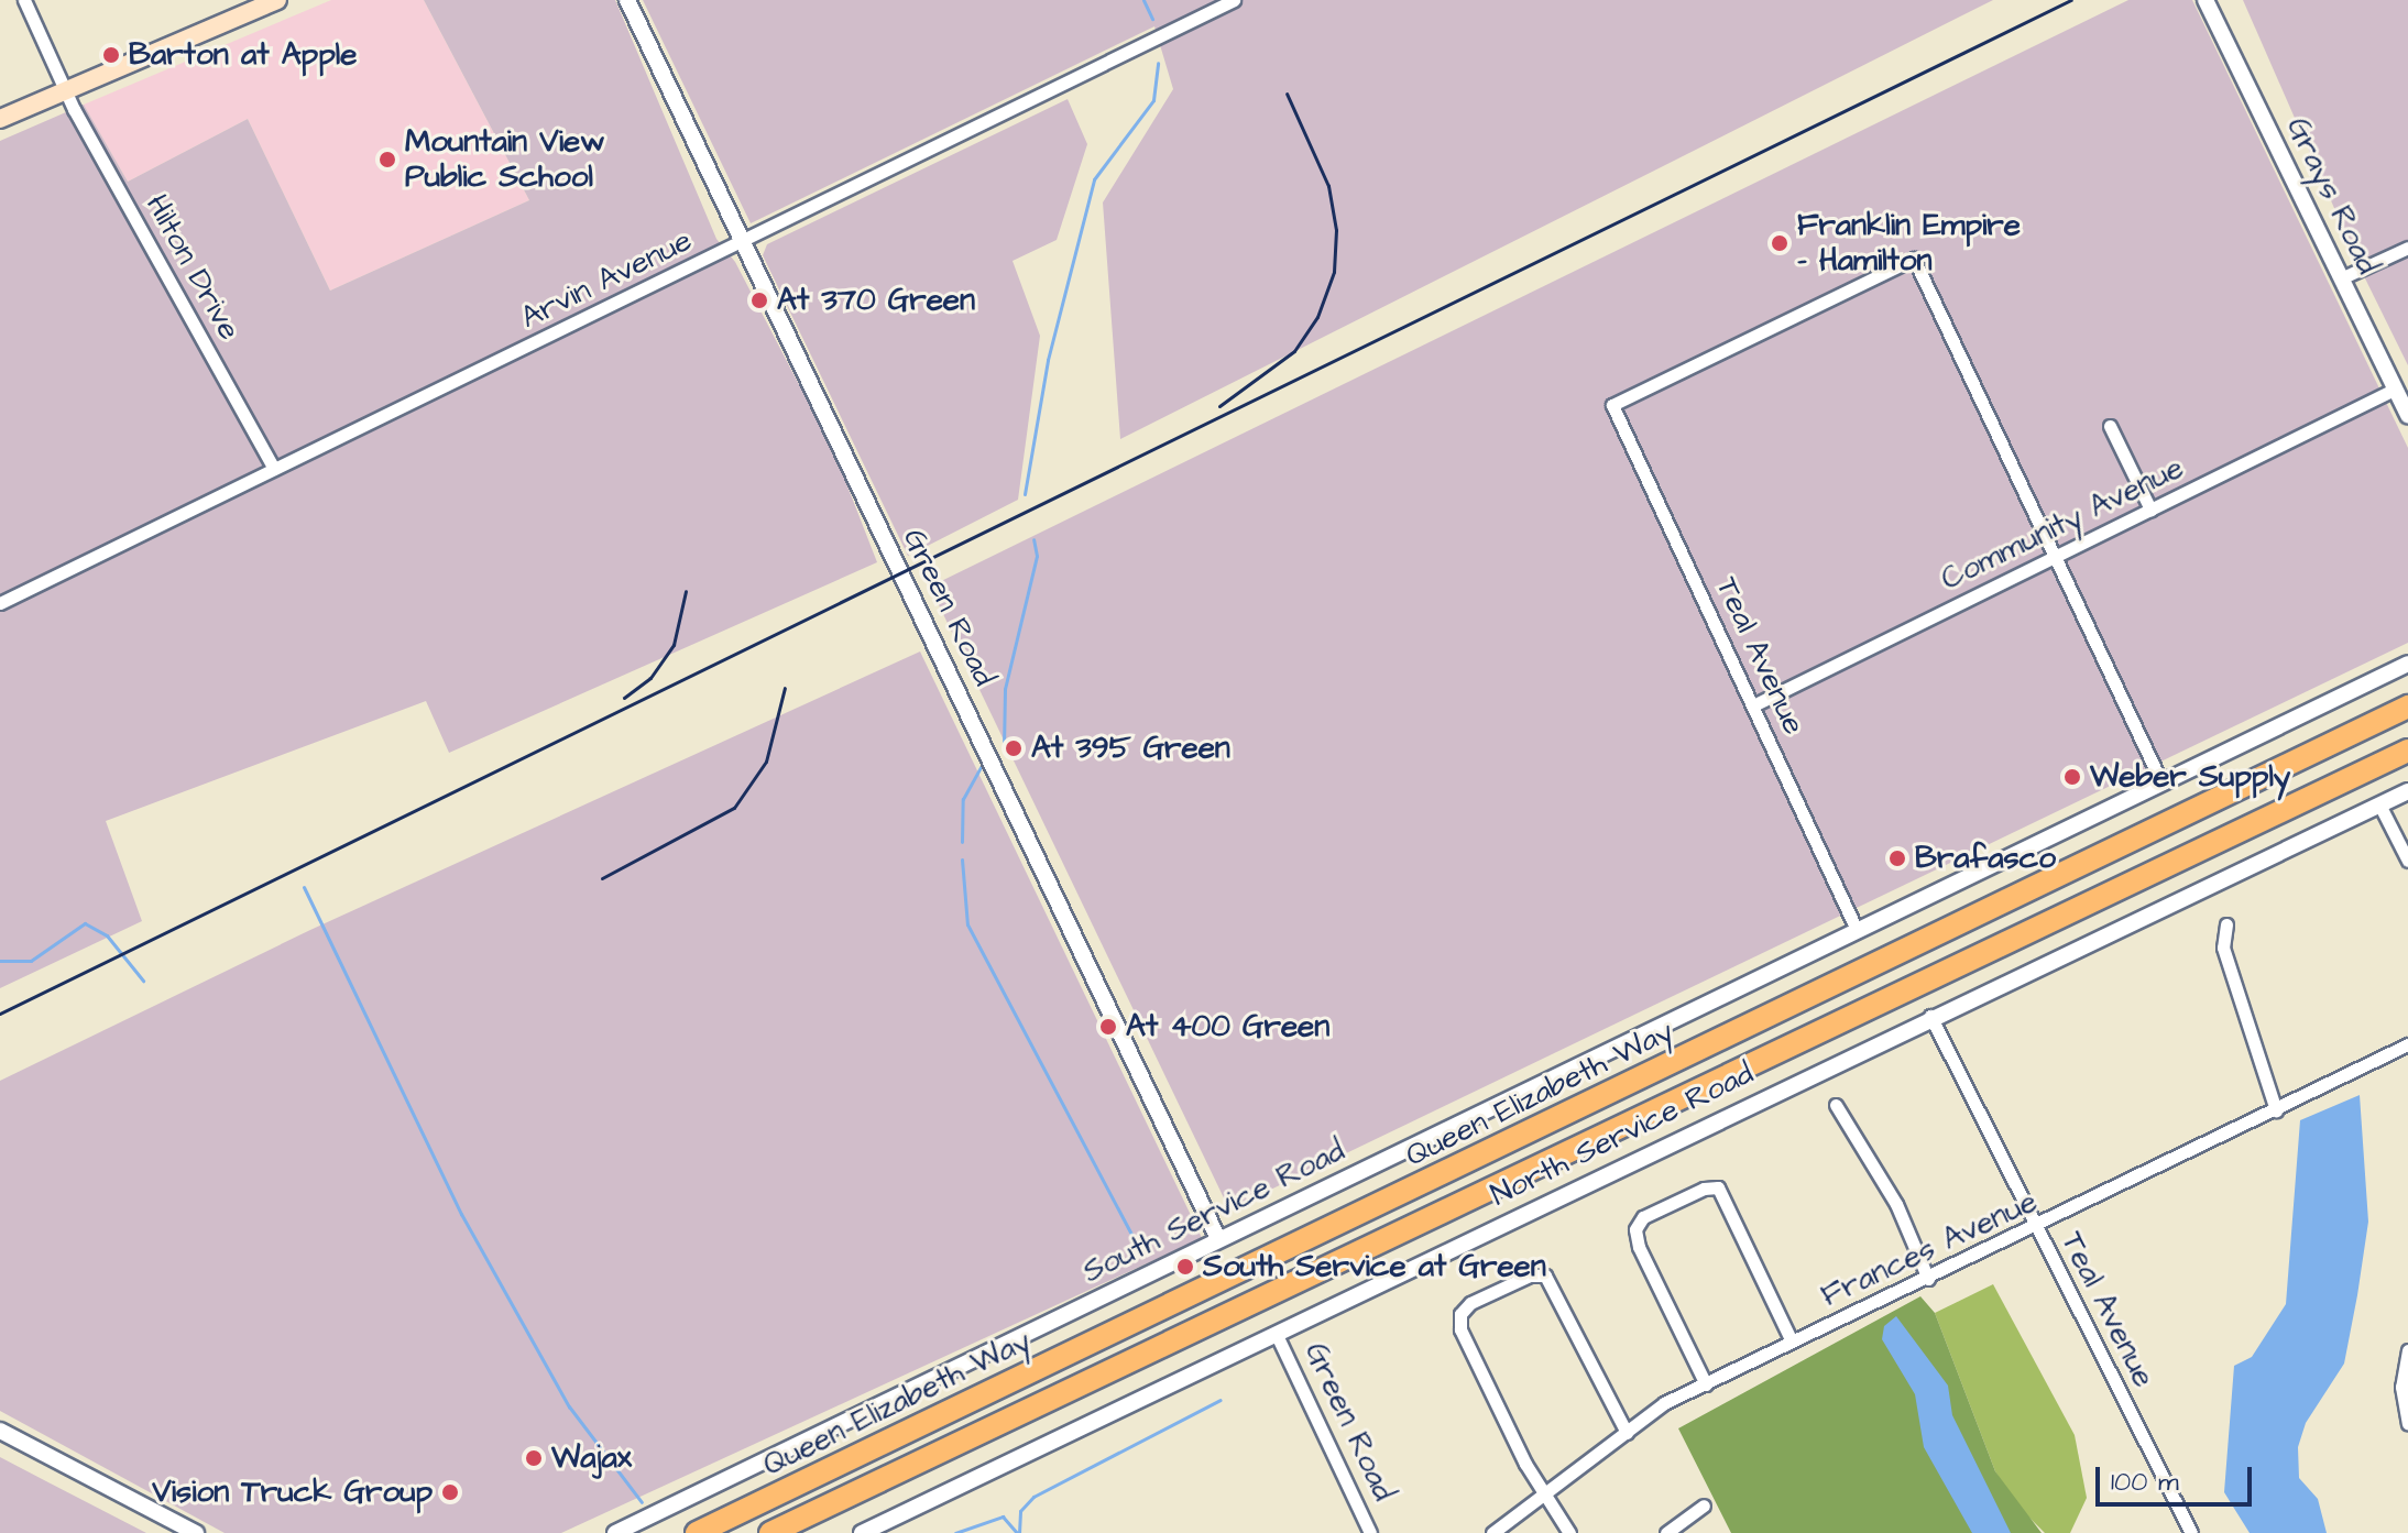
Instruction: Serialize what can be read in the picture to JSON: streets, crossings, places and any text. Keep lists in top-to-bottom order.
{
  "streets": {
    "highway": ["Queen Elizabeth Way"],
    "street": [
      "Grays Road",
      "Hilton Drive",
      "Arvin Avenue",
      "Community Avenue",
      "Green Road",
      "Teal Avenue",
      "North Service Road",
      "South Service Road",
      "Frances Avenue"
    ]
  },
  "crossings": [
    ["Grays Road", "Community Avenue"],
    ["Hilton Drive", "Arvin Avenue"],
    ["Arvin Avenue", "Green Road"],
    ["Community Avenue", "Teal Avenue"],
    ["Green Road", "North Service Road"],
    ["Green Road", "South Service Road"],
    ["Teal Avenue", "North Service Road"],
    ["Teal Avenue", "South Service Road"],
    ["Teal Avenue", "Frances Avenue"]
  ],
  "places": [
    "Barton at Apple",
    "Mountain View Public School",
    "Franklin Empire - Hamilton",
    "At 370 Green",
    "At 395 Green",
    "Weber Supply",
    "Brafasco",
    "At 400 Green",
    "South Service at Green",
    "Wajax",
    "Vision Truck Group"
  ],
  "scale_bar": "100 m"
}
